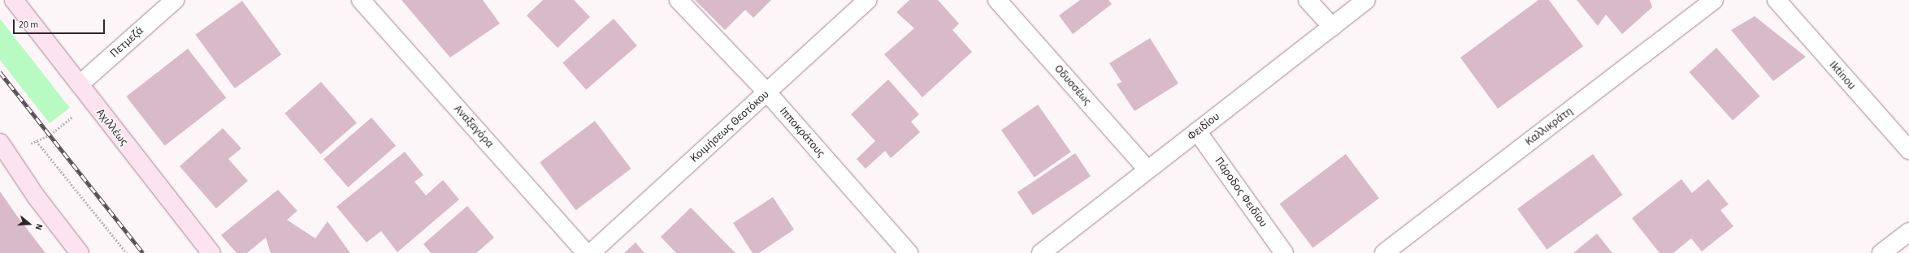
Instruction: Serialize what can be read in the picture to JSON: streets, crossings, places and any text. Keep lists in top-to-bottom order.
{
  "streets": {
    "street": [
      "Πετμεζά",
      "Iktinou",
      "Οδυσσέως",
      "Αναξαγόρα",
      "Κοιμήσεως Θεοτόκου",
      "Φειδίου",
      "Καλλικράτη",
      "Αχιλλέως",
      "Ιπποκράτους",
      "Πάροδος Φειδίου"
    ]
  },
  "crossings": [
    ["Πετμεζά", "Αχιλλέως"],
    ["Οδυσσέως", "Φειδίου"],
    ["Κοιμήσεως Θεοτόκου", "Ιπποκράτους"],
    ["Φειδίου", "Πάροδος Φειδίου"]
  ],
  "scale_bar": "20 m",
  "north": "right"
}
